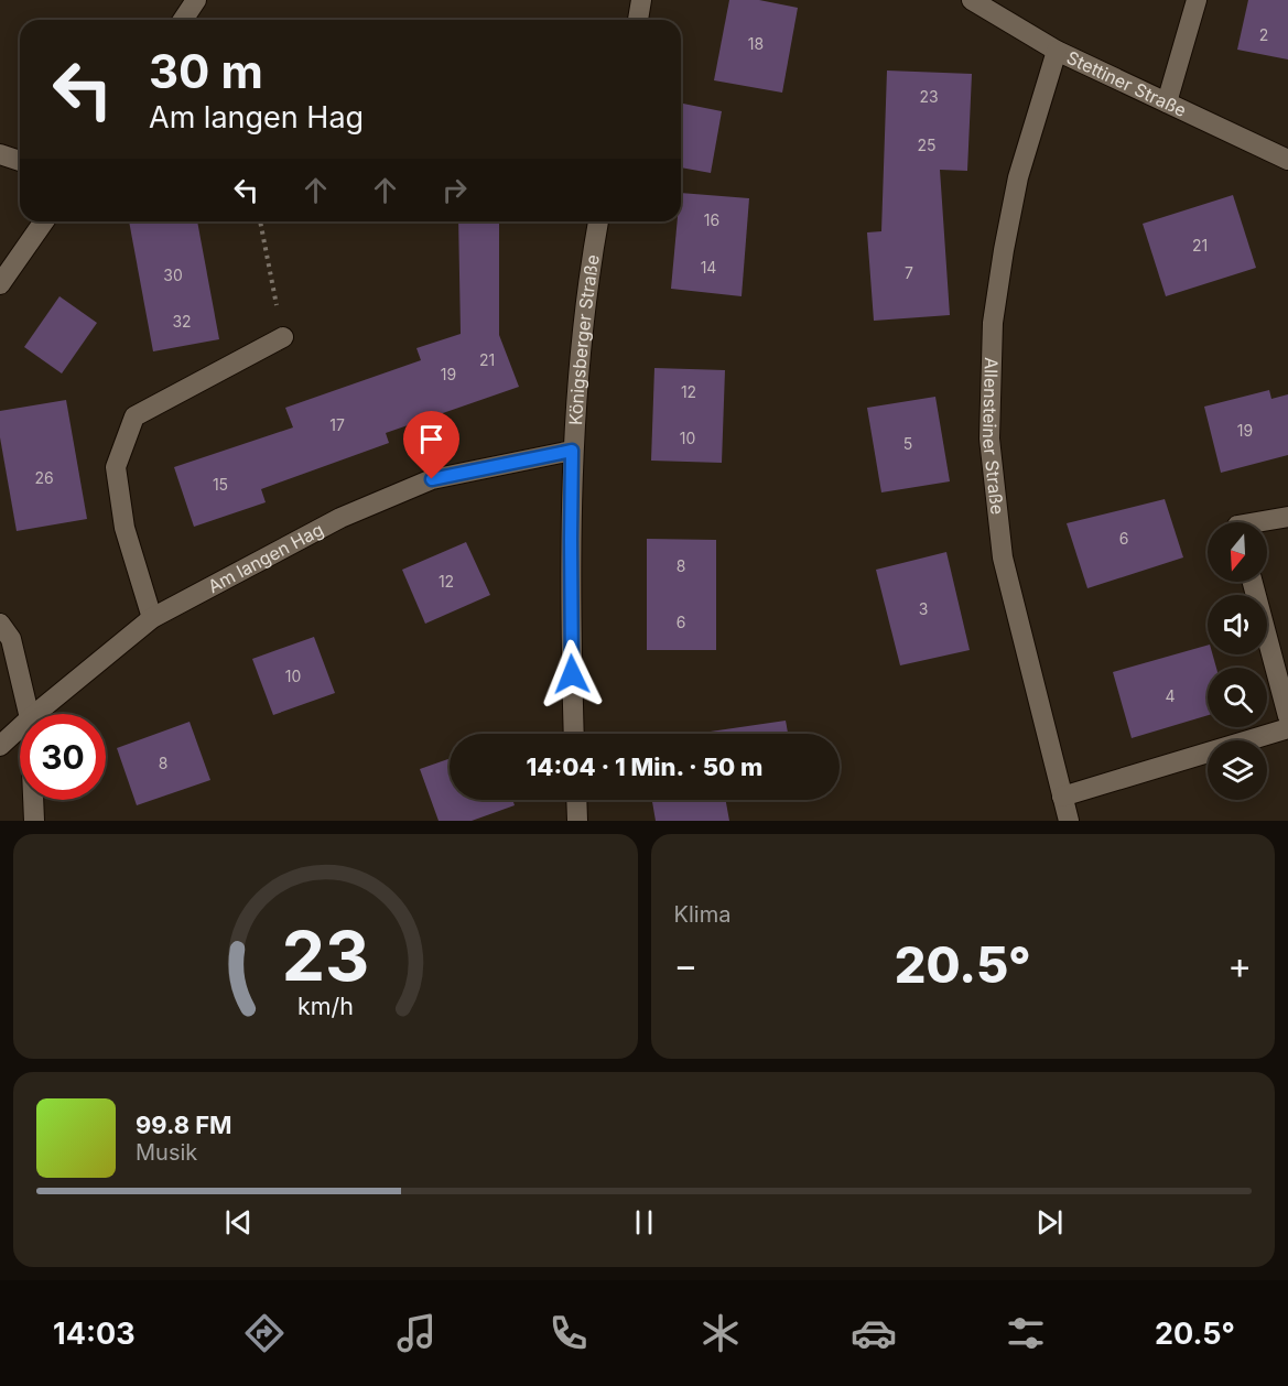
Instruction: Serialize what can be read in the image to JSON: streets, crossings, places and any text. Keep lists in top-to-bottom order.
{
  "streets": {
    "street": [
      "Stettiner Straße",
      "Königsberger Straße",
      "Allensteiner Straße",
      "Am langen Hag"
    ]
  },
  "crossings": [
    ["Stettiner Straße", "Allensteiner Straße"],
    ["Königsberger Straße", "Am langen Hag"]
  ],
  "house_numbers": [
    "2",
    "18",
    "23",
    "25",
    "16",
    "21",
    "14",
    "7",
    "30",
    "32",
    "21",
    "19",
    "12",
    "17",
    "19",
    "10",
    "5",
    "26",
    "15",
    "6",
    "8",
    "12",
    "3",
    "6",
    "10",
    "4",
    "8"
  ],
  "north": "bottom",
  "page": {
    "turn": ["30 m", "Am langen Hag"],
    "limit": "30",
    "trip": "14:04 · 1 Min. · 50 m",
    "tile": "Klima",
    "heat": ["−", "20.5°", "+"],
    "song": ["99.8 FM", "Musik"],
    "tabs": ["14:03", "20.5°"],
    "gauge": ["23", "km/h"]
  }
}
